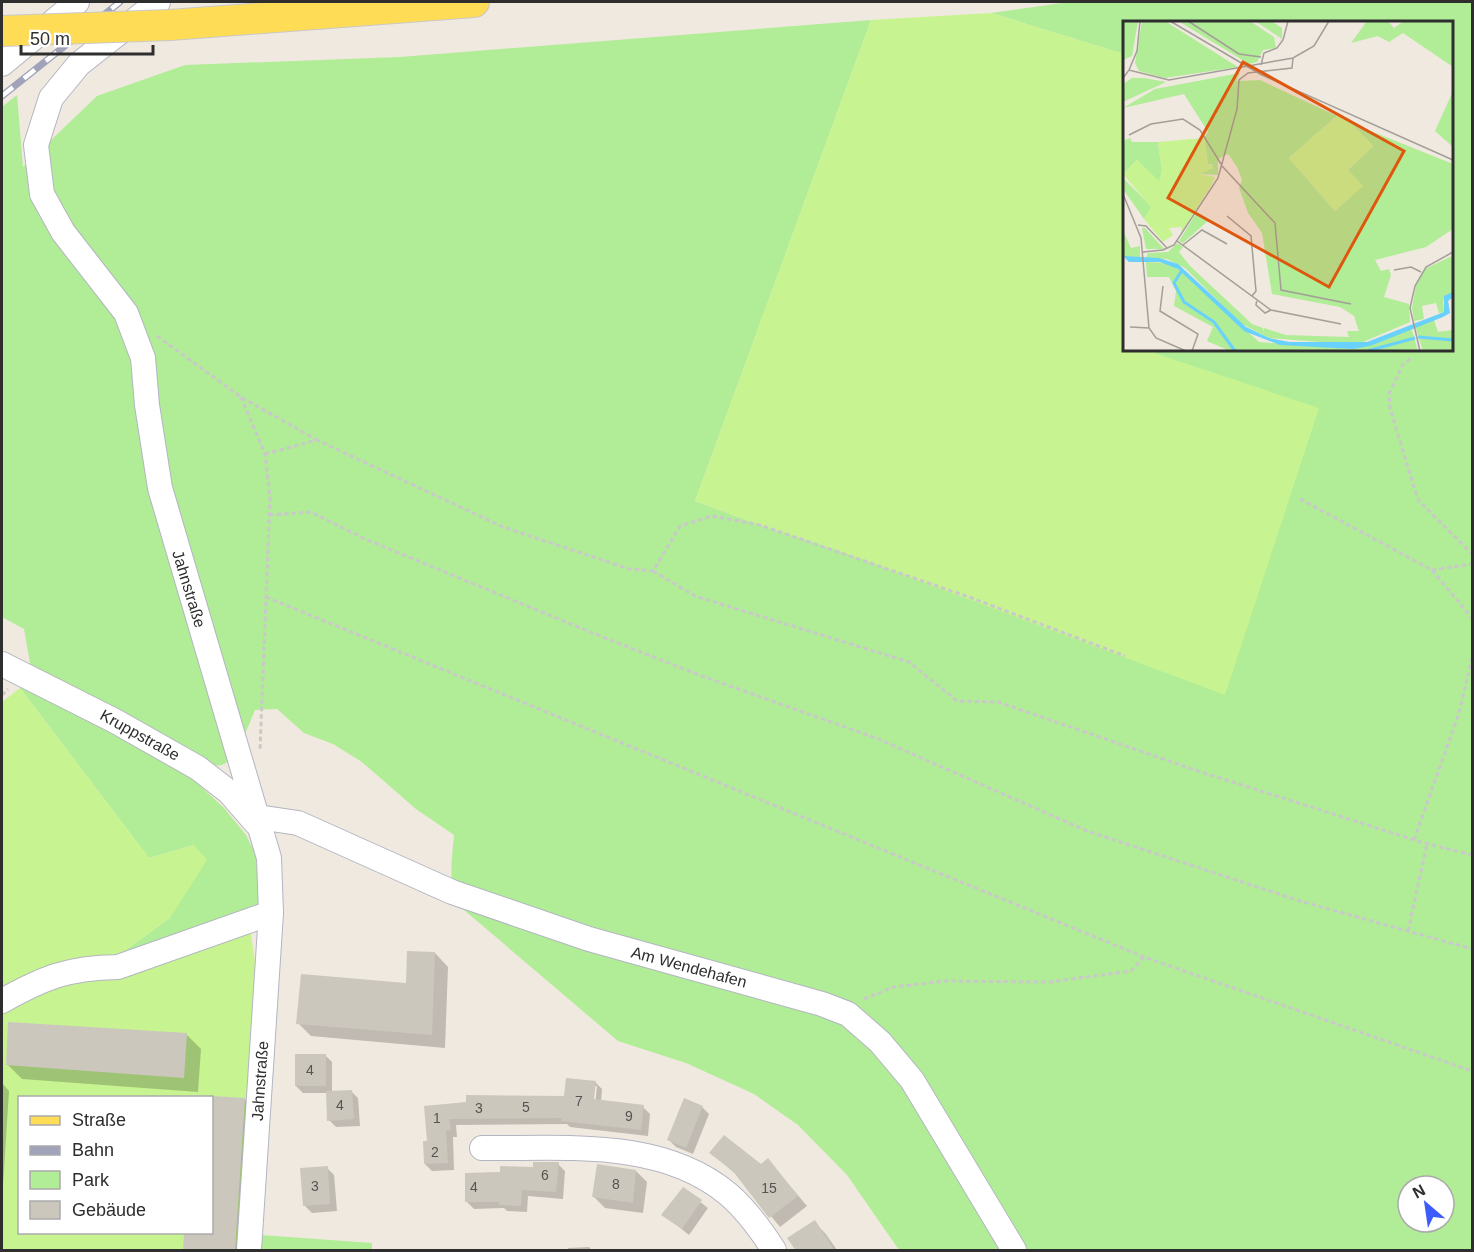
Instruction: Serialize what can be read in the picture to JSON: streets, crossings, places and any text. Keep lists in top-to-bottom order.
{
  "streets": {
    "street": ["Jahnstraße", "Kruppstraße", "Am Wendehafen"]
  },
  "crossings": [
    ["Jahnstraße", "Kruppstraße"],
    ["Jahnstraße", "Am Wendehafen"],
    ["Kruppstraße", "Am Wendehafen"]
  ],
  "house_numbers": [
    "4",
    "7",
    "4",
    "5",
    "3",
    "9",
    "1",
    "2",
    "6",
    "8",
    "3",
    "4",
    "15"
  ],
  "legend": [
    "Straße",
    "Bahn",
    "Park",
    "Gebäude"
  ],
  "scale_bar": "50 m",
  "north": "top left"
}
